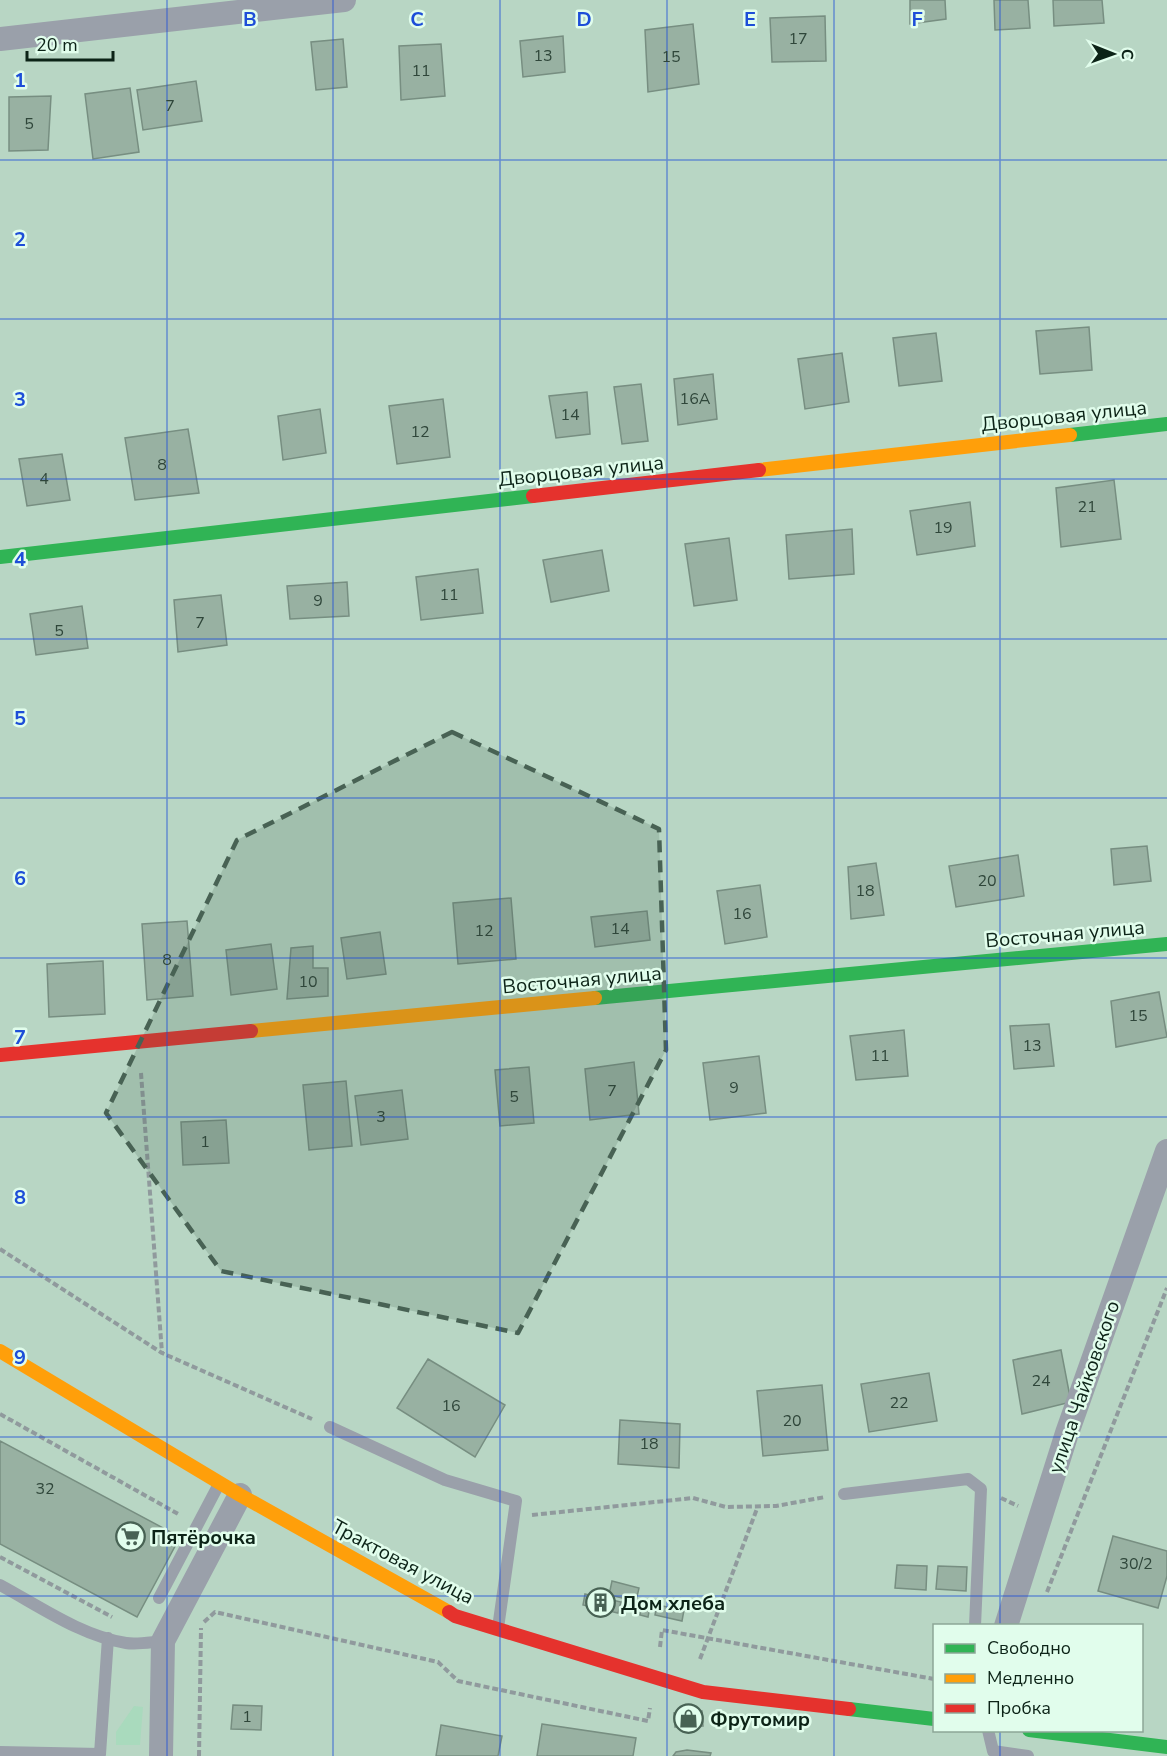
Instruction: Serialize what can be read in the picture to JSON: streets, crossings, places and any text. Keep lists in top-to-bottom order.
{
  "streets": {
    "street": [
      "Дворцовая улица",
      "Восточная улица",
      "улица Чайковского",
      "Трактовая улица"
    ]
  },
  "places": {
    "supermarket": ["Пятёрочка"],
    "building": ["Дом хлеба"],
    "shop": ["Фрутомир"]
  },
  "house_numbers": [
    "17",
    "13",
    "15",
    "11",
    "7",
    "5",
    "16А",
    "14",
    "12",
    "8",
    "4",
    "21",
    "19",
    "11",
    "9",
    "7",
    "5",
    "20",
    "18",
    "16",
    "14",
    "12",
    "8",
    "10",
    "15",
    "13",
    "11",
    "9",
    "7",
    "5",
    "3",
    "1",
    "24",
    "22",
    "16",
    "20",
    "18",
    "32",
    "30/2",
    "1"
  ],
  "legend": ["Свободно", "Медленно", "Пробка"],
  "scale_bar": "20 m",
  "north": "right",
  "grid": {
    "columns": [
      "B",
      "C",
      "D",
      "E",
      "F"
    ],
    "rows": [
      "1",
      "2",
      "3",
      "4",
      "5",
      "6",
      "7",
      "8",
      "9"
    ]
  }
}
